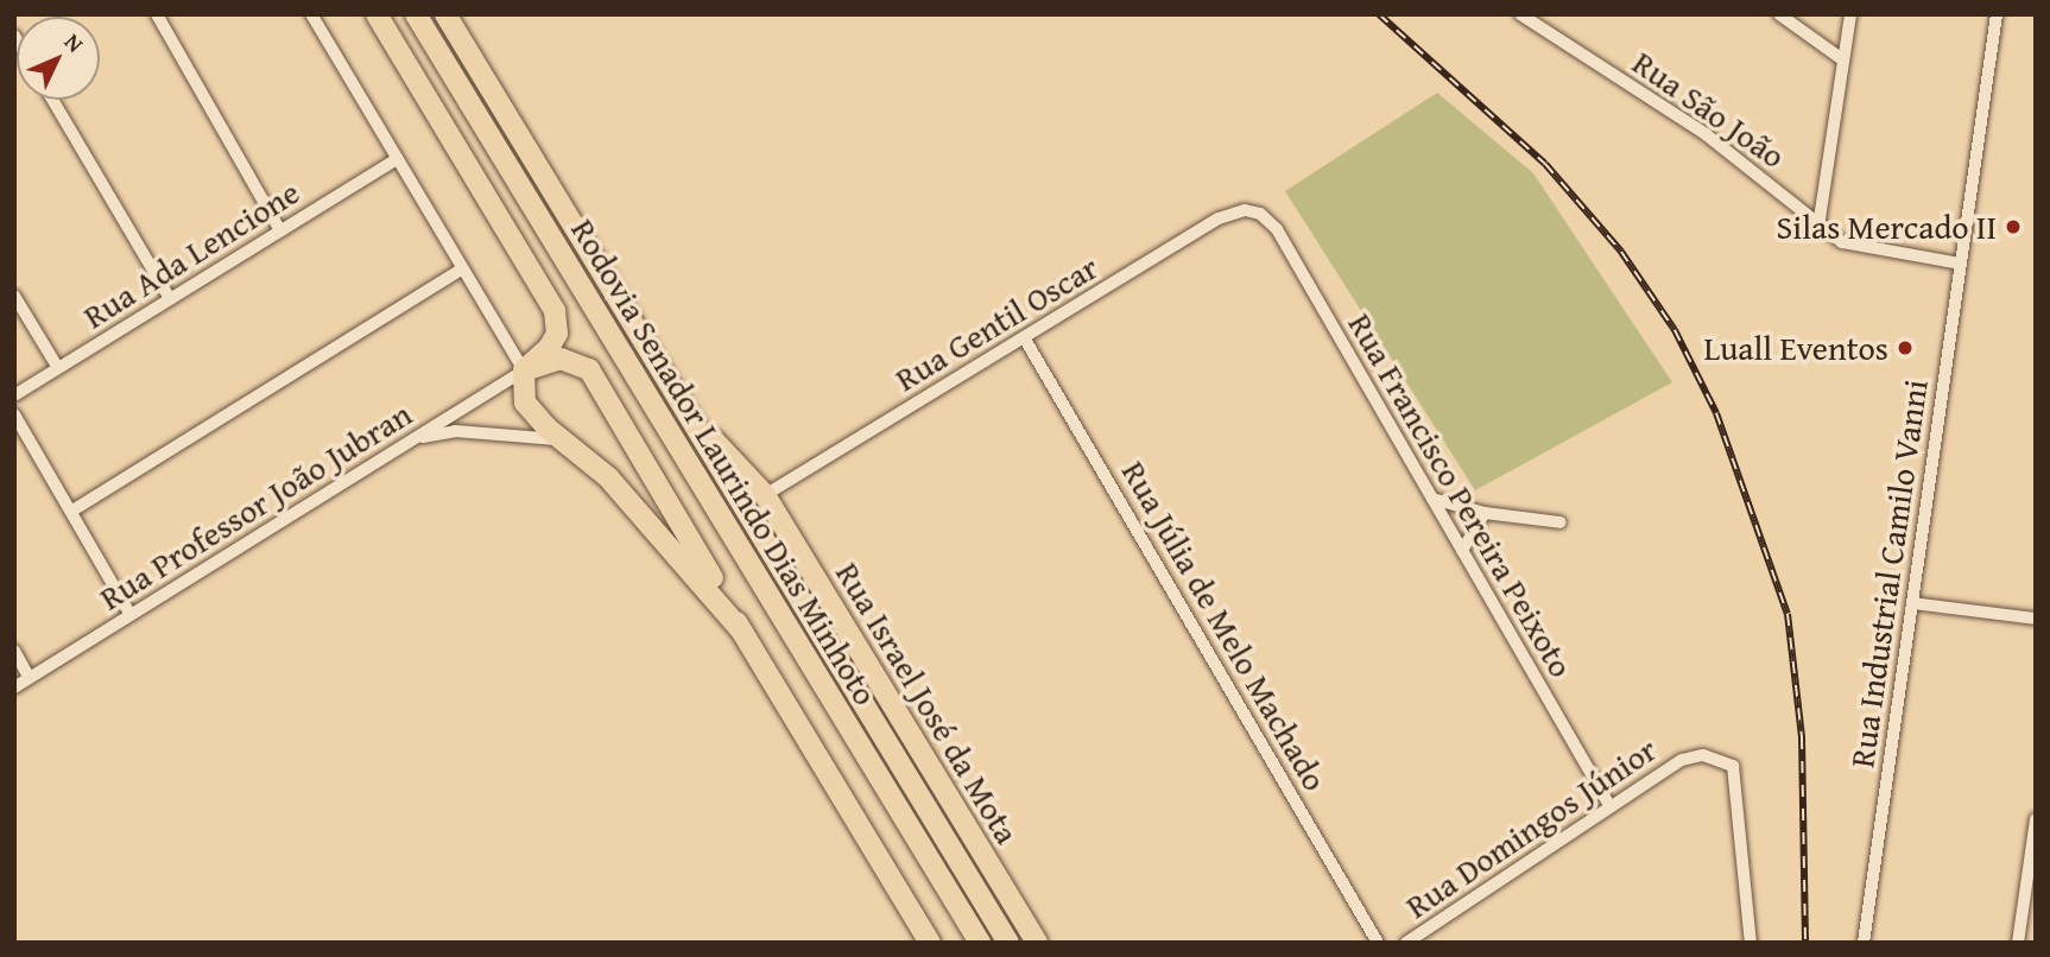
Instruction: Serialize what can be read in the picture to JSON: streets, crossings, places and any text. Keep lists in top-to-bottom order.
{
  "streets": {
    "main road": ["Rodovia Senador Laurindo Dias Minhoto", "Rua Israel José da Mota"],
    "street": [
      "Rua São João",
      "Rua Ada Lencione",
      "Rua Gentil Oscar",
      "Rua Francisco Pereira Peixoto",
      "Rua Professor João Jubran",
      "Rua Industrial Camilo Vanni",
      "Rua Júlia de Melo Machado",
      "Rua Domingos Júnior"
    ]
  },
  "crossings": [
    ["Rua São João", "Rua Industrial Camilo Vanni"],
    ["Rua Gentil Oscar", "Rua Francisco Pereira Peixoto"],
    ["Rua Gentil Oscar", "Rua Júlia de Melo Machado"],
    ["Rua Gentil Oscar", "Rua Israel José da Mota"],
    ["Rodovia Senador Laurindo Dias Minhoto", "Rua Israel José da Mota"],
    ["Rua Francisco Pereira Peixoto", "Rua Domingos Júnior"]
  ],
  "places": ["Silas Mercado II", "Luall Eventos"],
  "north": "top right"
}
